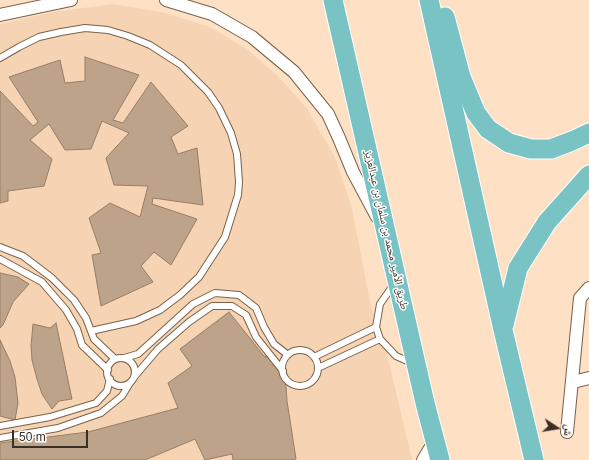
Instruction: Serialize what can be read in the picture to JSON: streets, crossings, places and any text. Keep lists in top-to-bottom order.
{
  "streets": {
    "main road": ["طريق الأمير محمد بن سلمان بن عبدالعزيز"]
  },
  "scale_bar": "50 m",
  "north": "right"
}
